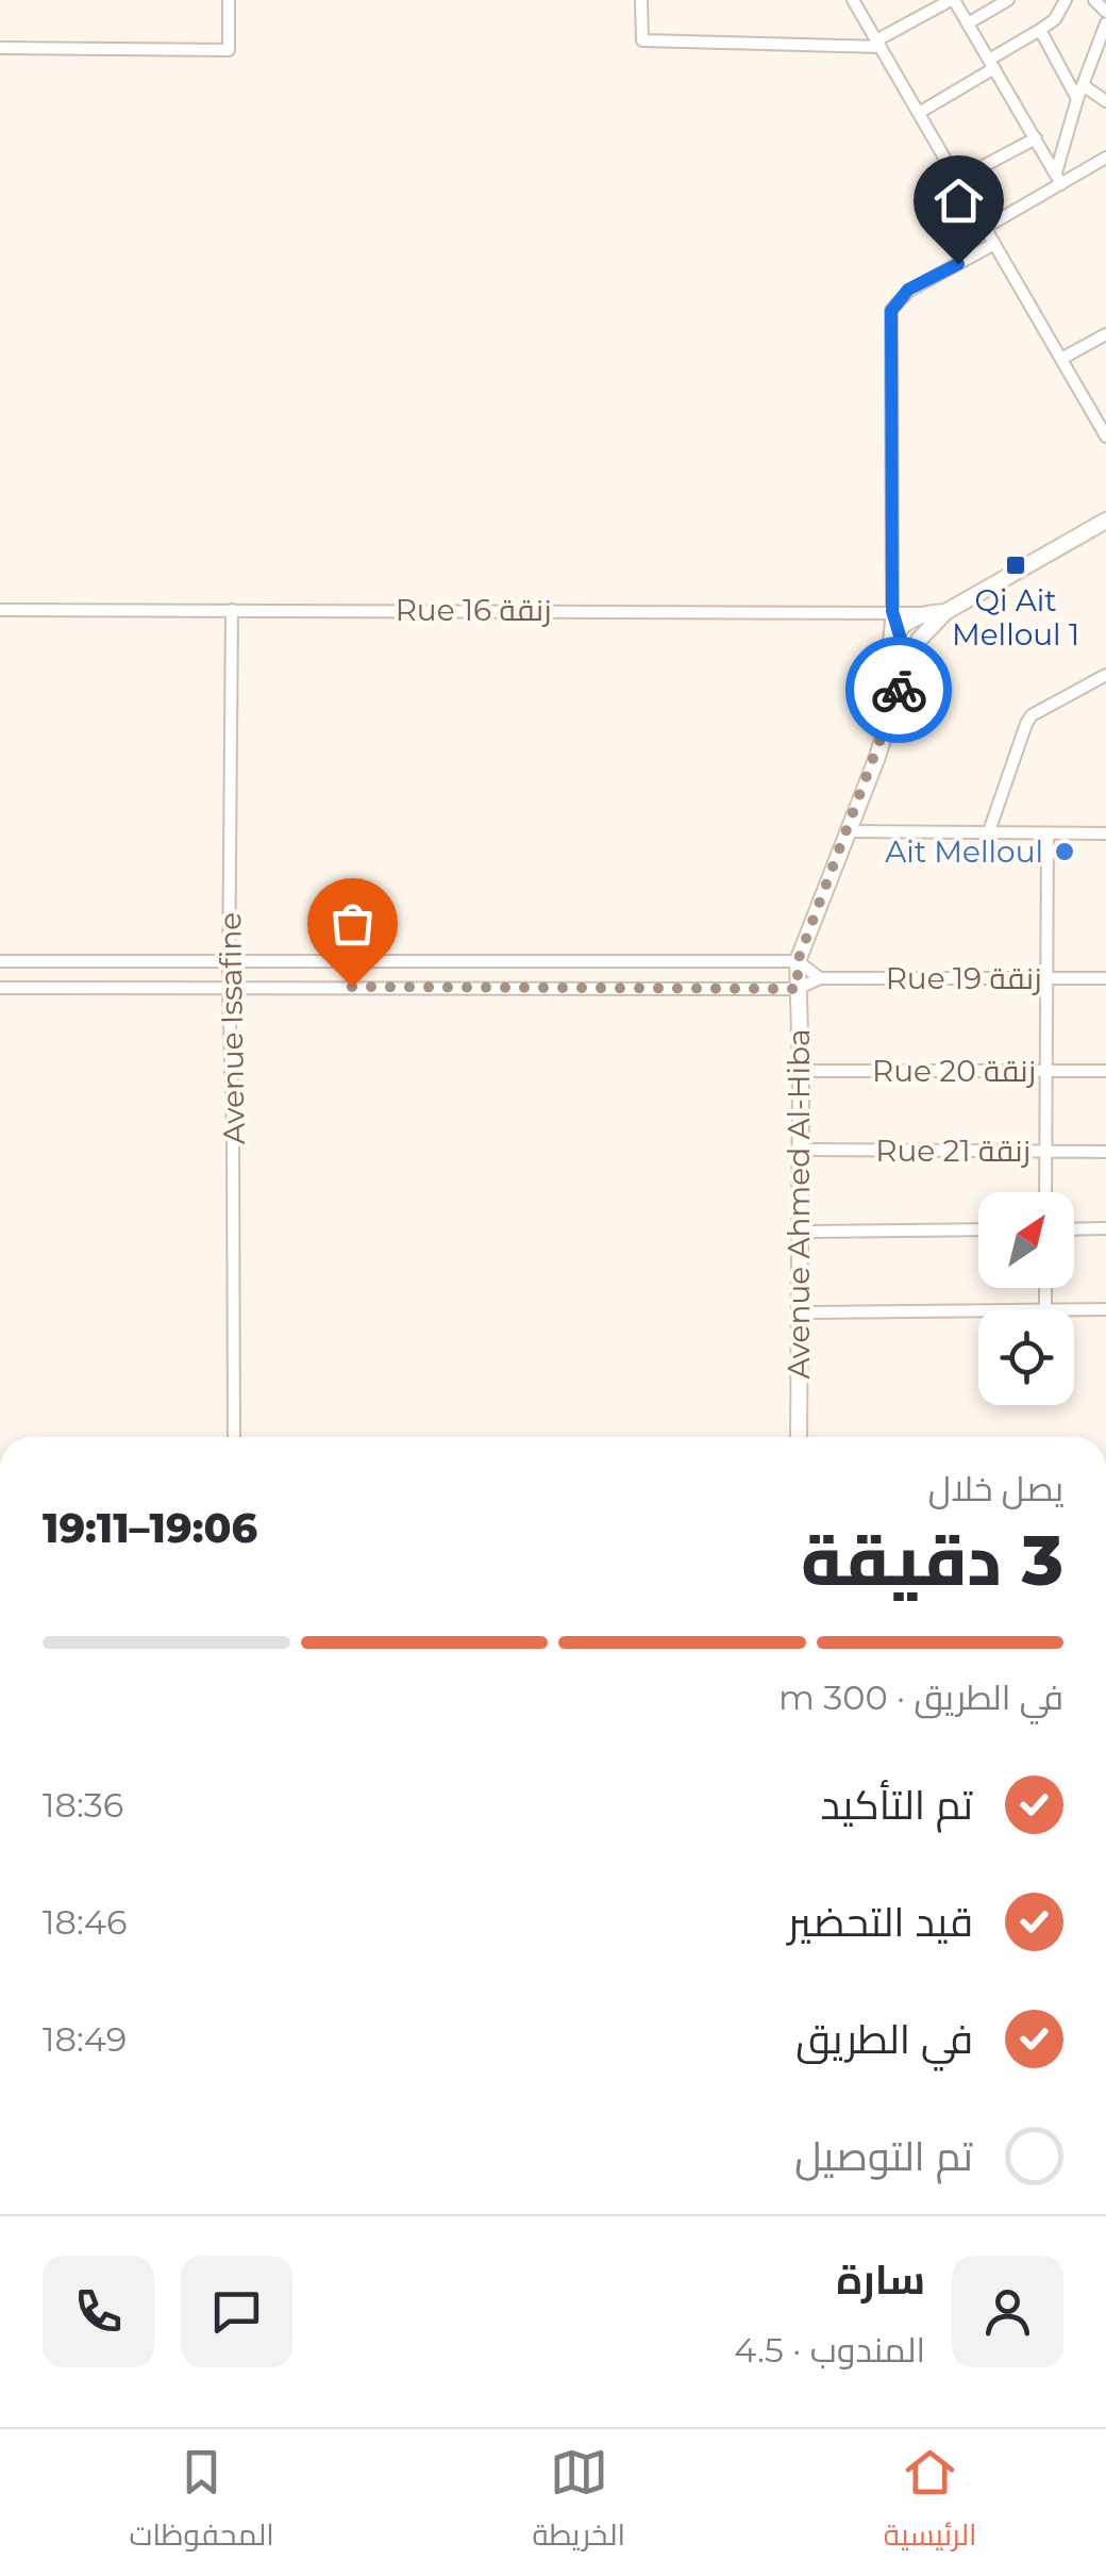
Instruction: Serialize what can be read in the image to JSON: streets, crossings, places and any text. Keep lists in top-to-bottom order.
{
  "streets": {
    "street": [
      "Rue 16 زنقة",
      "Rue 19 زنقة",
      "Avenue Issafine",
      "Rue 20 زنقة",
      "Rue 21 زنقة",
      "Avenue Ahmed Al-Hiba"
    ]
  },
  "crossings": [
    ["Rue 16 زنقة", "Avenue Issafine"],
    ["Rue 16 زنقة", "Avenue Ahmed Al-Hiba"],
    ["Rue 19 زنقة", "Avenue Ahmed Al-Hiba"],
    ["Rue 20 زنقة", "Avenue Ahmed Al-Hiba"],
    ["Rue 21 زنقة", "Avenue Ahmed Al-Hiba"]
  ],
  "places": {
    "transit": ["Qi Ait Melloul 1"],
    "other": ["Ait Melloul"]
  },
  "north": "top right",
  "page": {
    "heading": ["3 دقيقة", "يصل خلال", "19:06–19:11"],
    "panel": ["سارة", "المندوب · 4.5"],
    "bar": "في الطريق · 300 m",
    "list": [
      ["تم التأكيد", "18:36"],
      ["قيد التحضير", "18:46"],
      ["في الطريق", "18:49"],
      "تم التوصيل"
    ],
    "tabs": ["الرئيسية", "الخريطة", "المحفوظات"]
  }
}
